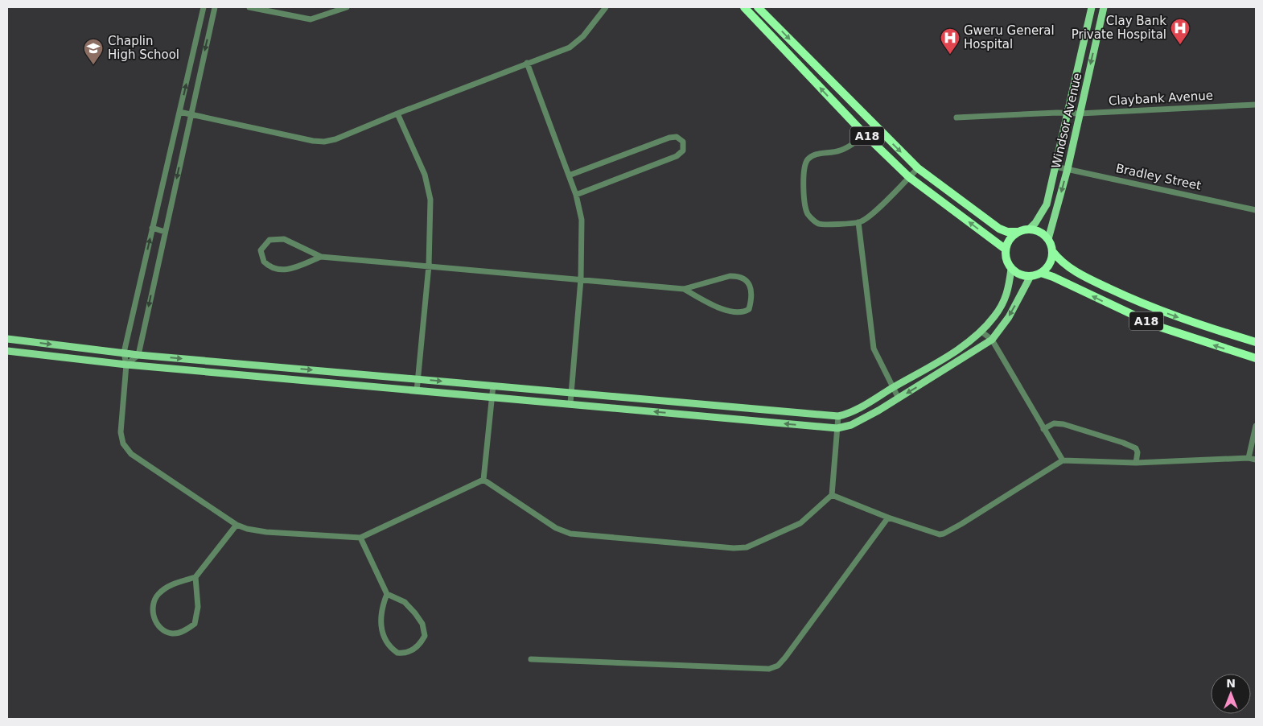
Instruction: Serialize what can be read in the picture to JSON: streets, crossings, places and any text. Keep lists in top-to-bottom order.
{
  "streets": {
    "highway": ["A18"],
    "main road": ["Windsor Avenue"],
    "street": ["Claybank Avenue", "Bradley Street"]
  },
  "crossings": [
    ["Claybank Avenue", "Windsor Avenue"],
    ["Windsor Avenue", "A18"],
    ["Windsor Avenue", "Bradley Street"]
  ],
  "places": {
    "hospital": ["Clay Bank Private Hospital", "Gweru General Hospital"],
    "school or university": ["Chaplin High School"]
  },
  "north": "top"
}
